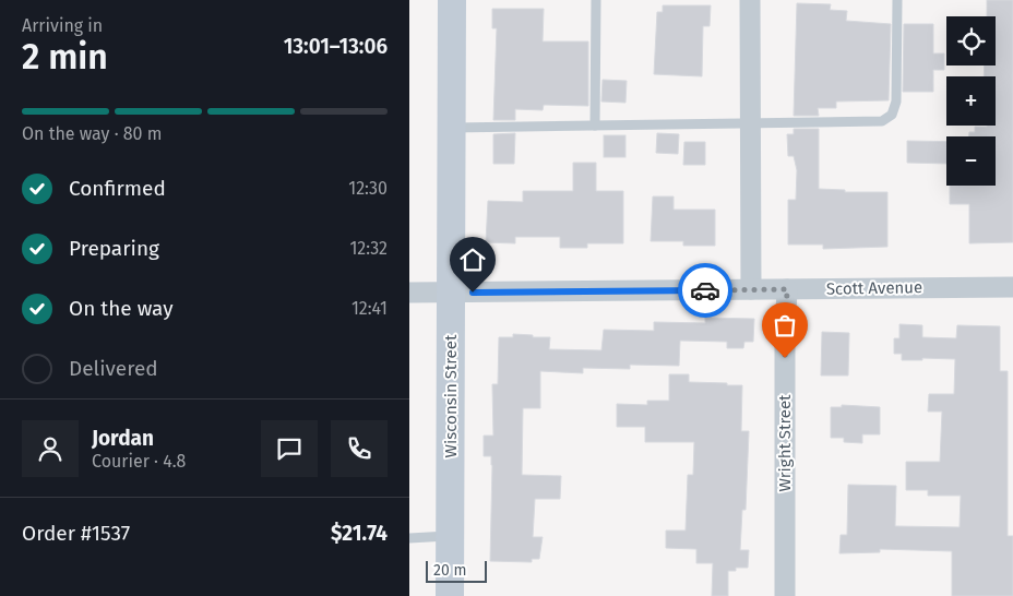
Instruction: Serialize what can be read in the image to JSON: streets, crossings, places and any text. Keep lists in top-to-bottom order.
{
  "streets": {
    "street": ["Scott Avenue", "Wisconsin Street", "Wright Street"]
  },
  "crossings": [
    ["Scott Avenue", "Wisconsin Street"],
    ["Scott Avenue", "Wright Street"]
  ],
  "scale_bar": "20 m",
  "page": {
    "heading": ["2 min", "Arriving in", "13:01–13:06"],
    "panel": [
      "Jordan",
      "Courier · 4.8",
      "Order #1537",
      "$21.74"
    ],
    "map_buttons": ["+", "−"],
    "bar": "On the way · 80 m",
    "list": [
      ["Confirmed", "12:30"],
      ["Preparing", "12:32"],
      ["On the way", "12:41"],
      "Delivered"
    ],
    "scale": "20 m"
  }
}
